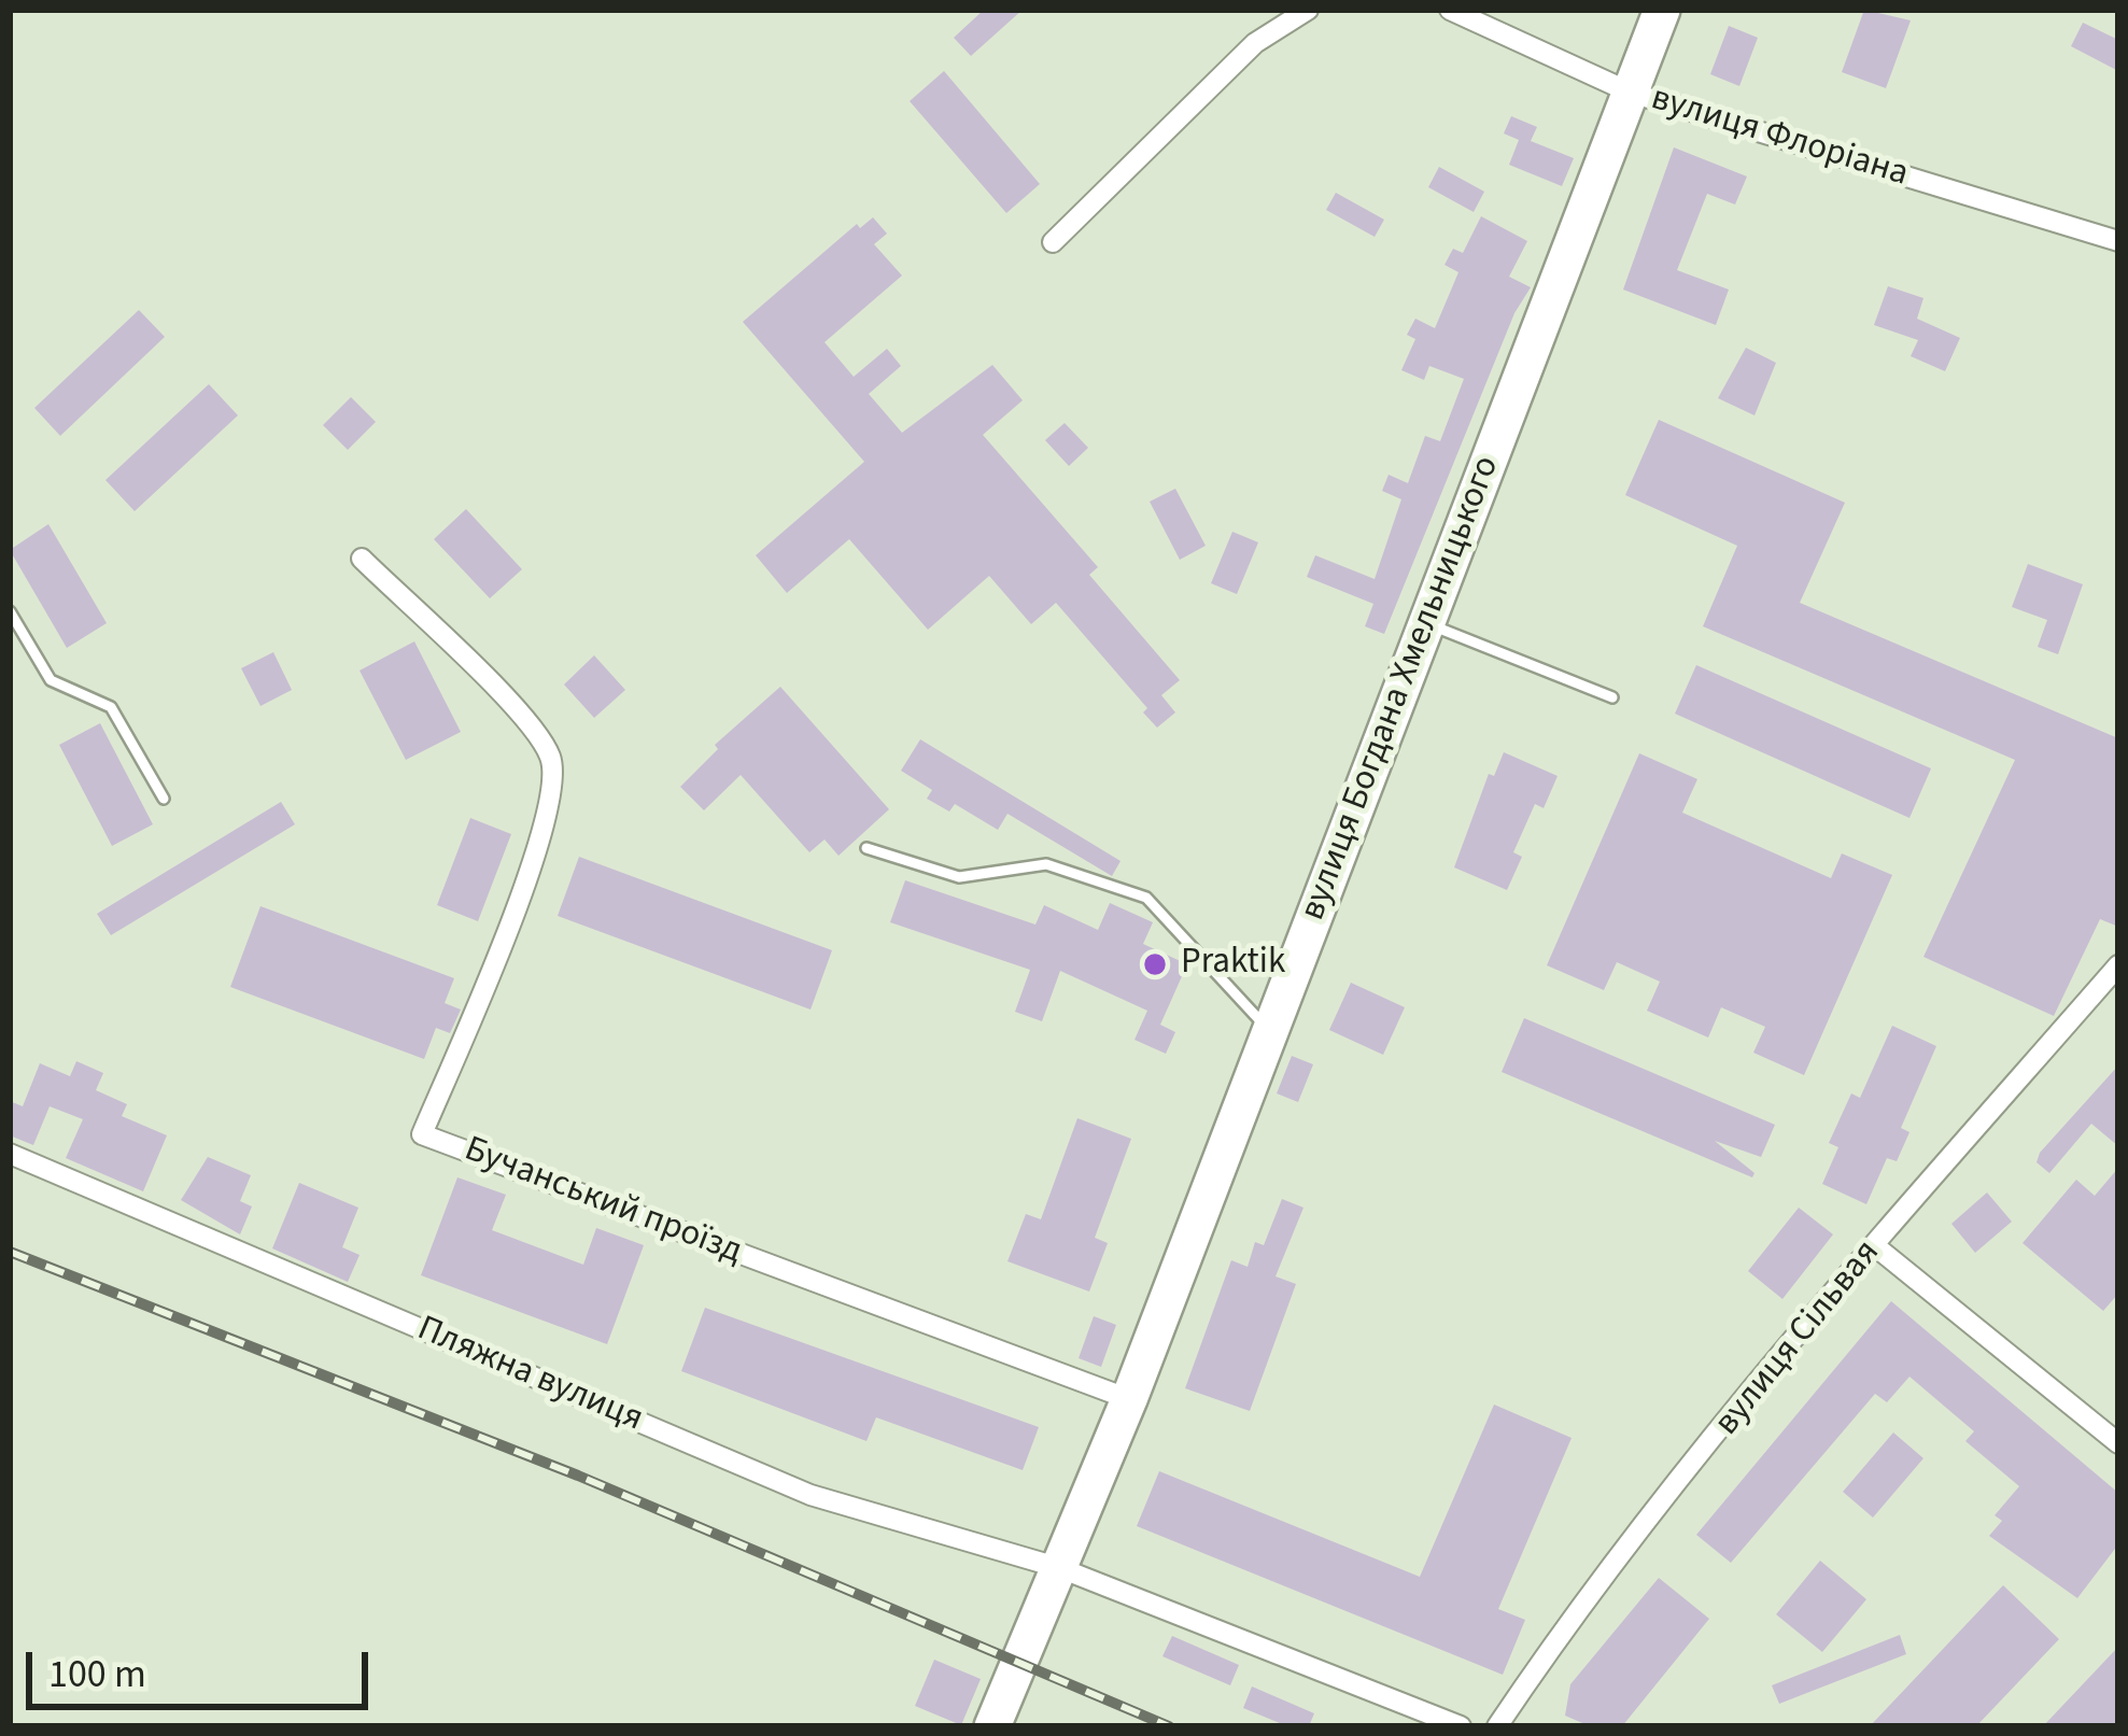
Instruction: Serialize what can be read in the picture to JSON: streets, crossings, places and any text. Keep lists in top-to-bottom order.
{
  "streets": {
    "highway": ["вулиця Богдана Хмельницького"],
    "street": [
      "вулиця Флоріана",
      "Бучанський проїзд",
      "вулиця Сільвая",
      "Пляжна вулиця"
    ]
  },
  "crossings": [
    ["вулиця Флоріана", "вулиця Богдана Хмельницького"],
    ["вулиця Богдана Хмельницького", "Бучанський проїзд"],
    ["вулиця Богдана Хмельницького", "Пляжна вулиця"]
  ],
  "places": ["Praktik"],
  "scale_bar": "100 m"
}
